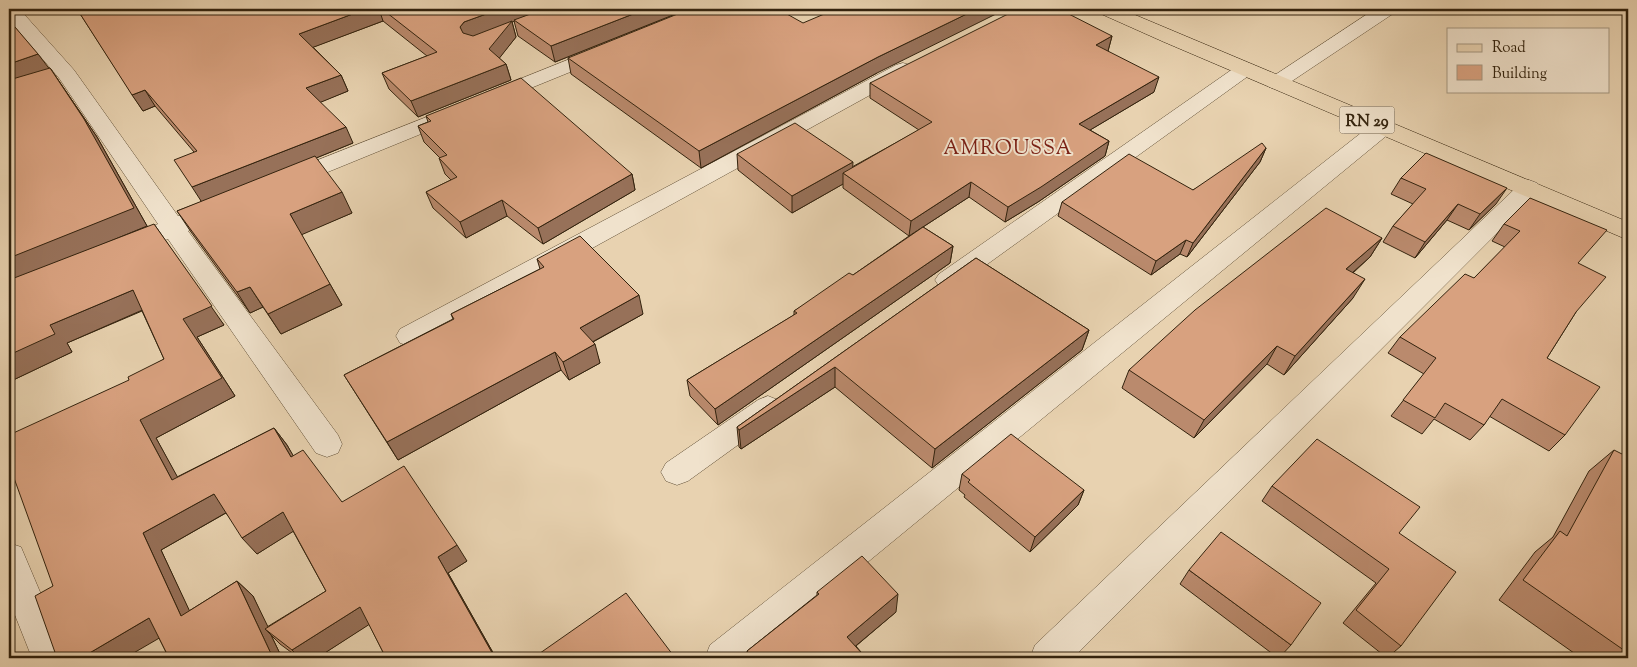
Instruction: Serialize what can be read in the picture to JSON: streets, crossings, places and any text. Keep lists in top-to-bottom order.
{
  "streets": {
    "main road": ["RN 29"]
  },
  "districts": ["AMROUSSA"],
  "legend": ["Road", "Building"]
}
